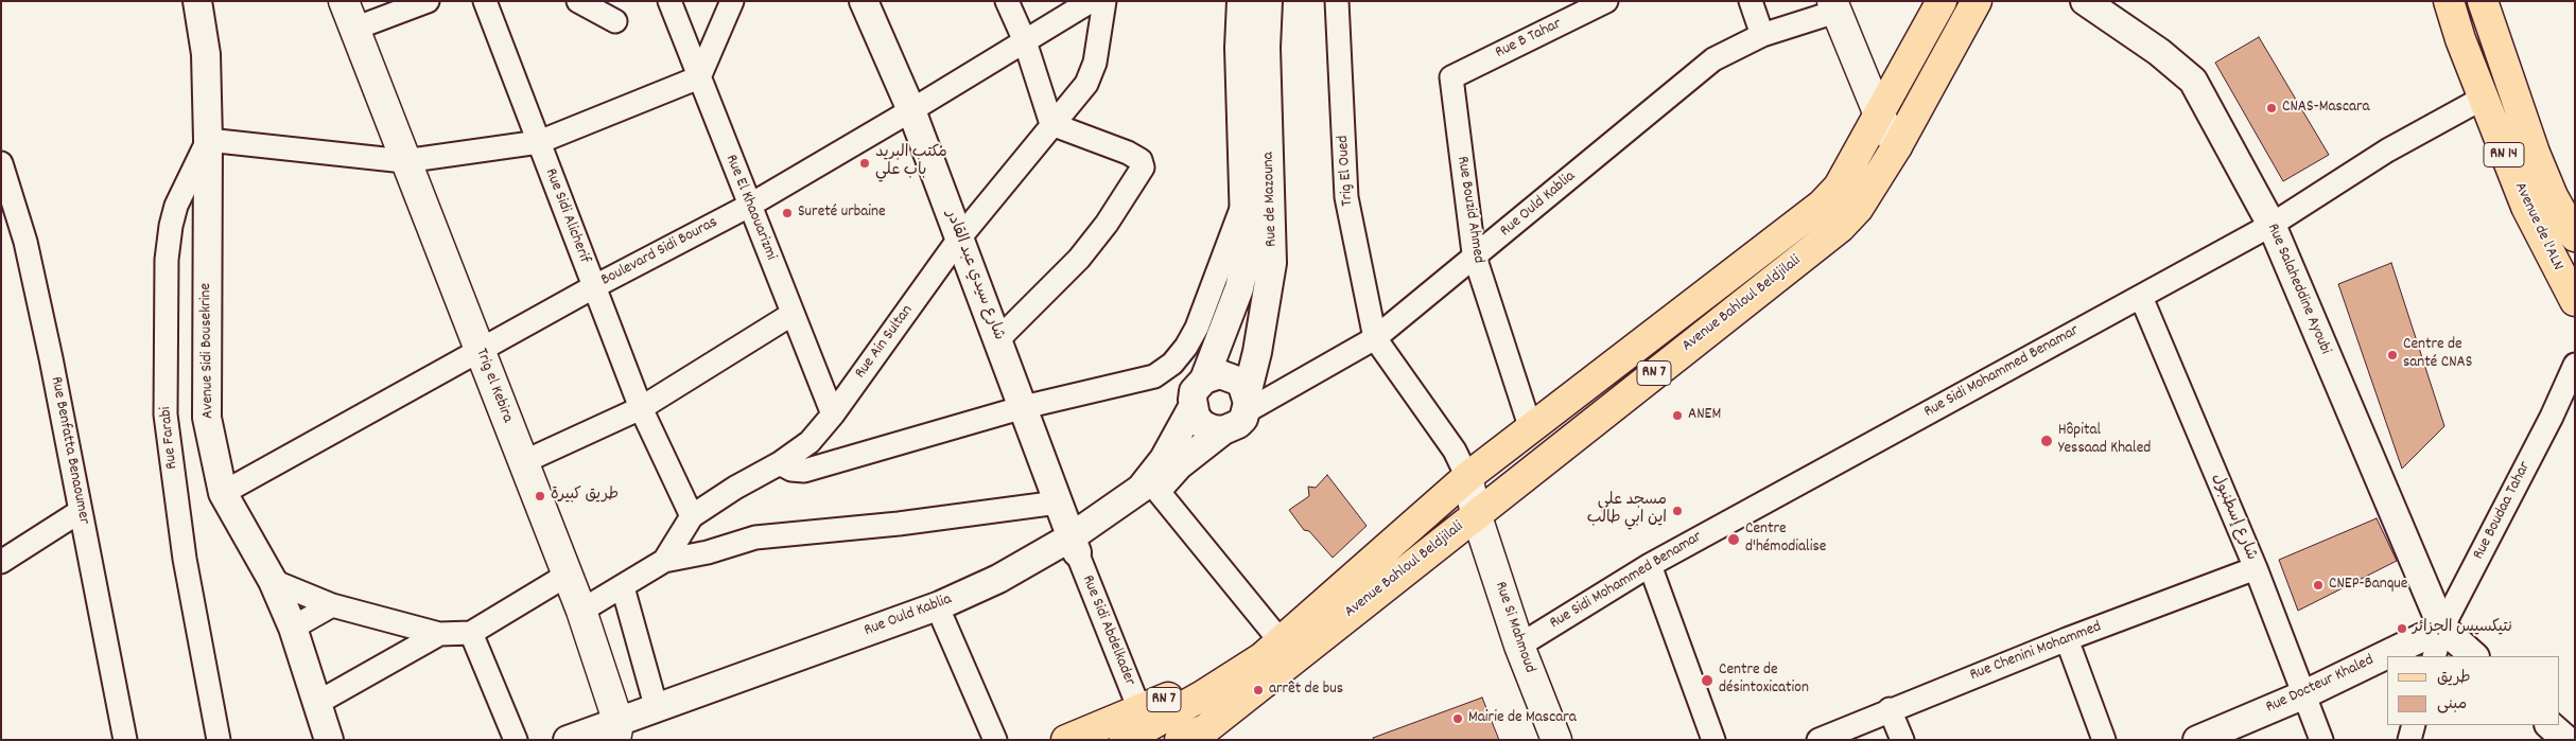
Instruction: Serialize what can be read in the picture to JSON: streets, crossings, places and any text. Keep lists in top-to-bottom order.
{
  "streets": {
    "main road": [
      "RN 14",
      "Avenue de l'ALN",
      "Avenue Bahloul Beldjilali",
      "RN 7",
      "Trig el Kebira",
      "Rue Si Mahmoud"
    ],
    "street": [
      "Rue B Tahar",
      "Trig El Oued",
      "Rue de Mazouna",
      "Rue Ould Kablia",
      "Rue El Khaouarizmi",
      "Rue Bouzid Ahmed",
      "Rue Sidi Alicherif",
      "Boulevard Sidi Bouras",
      "شارع سيدي عبد القادر",
      "Rue Salaheddine Ayoubi",
      "Rue Ain Sultan",
      "Avenue Sidi Bousekrine",
      "Rue Sidi Mohammed Benamar",
      "Rue Farabi",
      "Rue Benfatta Benaoumer",
      "Rue Boudaa Tahar",
      "شارع إسطنبول",
      "Rue Sidi Abdelkader",
      "Rue Chenini Mohammed",
      "Rue Docteur Khaled"
    ]
  },
  "crossings": [
    ["Rue B Tahar", "Rue Bouzid Ahmed"],
    ["Trig El Oued", "Rue Ould Kablia"],
    ["Rue de Mazouna", "Rue Ould Kablia"],
    ["Rue Ould Kablia", "Rue Bouzid Ahmed"],
    ["Rue Ould Kablia", "شارع سيدي عبد القادر"],
    ["Rue Ould Kablia", "Trig el Kebira"],
    ["Rue Ould Kablia", "Rue Sidi Abdelkader"],
    ["Rue El Khaouarizmi", "Boulevard Sidi Bouras"],
    ["Rue El Khaouarizmi", "Rue Ain Sultan"],
    ["Rue Bouzid Ahmed", "Avenue Bahloul Beldjilali"],
    ["Rue Sidi Alicherif", "Boulevard Sidi Bouras"],
    ["Rue Sidi Alicherif", "Rue Ain Sultan"],
    ["Avenue de l'ALN", "Rue Sidi Mohammed Benamar"],
    ["Boulevard Sidi Bouras", "شارع سيدي عبد القادر"],
    ["Boulevard Sidi Bouras", "Avenue Sidi Bousekrine"],
    ["Boulevard Sidi Bouras", "Trig el Kebira"],
    ["شارع سيدي عبد القادر", "Rue Ain Sultan"],
    ["شارع سيدي عبد القادر", "Rue Sidi Abdelkader"],
    ["Rue Salaheddine Ayoubi", "Rue Sidi Mohammed Benamar"],
    ["Rue Salaheddine Ayoubi", "Rue Boudaa Tahar"],
    ["Rue Salaheddine Ayoubi", "Rue Docteur Khaled"],
    ["Avenue Bahloul Beldjilali", "Rue Si Mahmoud"],
    ["Avenue Bahloul Beldjilali", "Rue Sidi Abdelkader"],
    ["Rue Ain Sultan", "Trig el Kebira"],
    ["Avenue Sidi Bousekrine", "Rue Farabi"],
    ["Rue Sidi Mohammed Benamar", "شارع إسطنبول"],
    ["Rue Sidi Mohammed Benamar", "Rue Si Mahmoud"],
    ["Rue Boudaa Tahar", "Rue Docteur Khaled"],
    ["شارع إسطنبول", "Rue Chenini Mohammed"],
    ["شارع إسطنبول", "Rue Docteur Khaled"]
  ],
  "places": [
    "CNAS-Mascara",
    "مكتب البريد باب علي",
    "Sureté urbaine",
    "Centre de santé CNAS",
    "ANEM",
    "Hôpital Yessaad Khaled",
    "طريق كبيرة",
    "مسجد علي اين ابي طالب",
    "Centre d'hémodialise",
    "CNEP-Banque",
    "نتيكسيس الجزائر",
    "Centre de désintoxication",
    "arrêt de bus",
    "Mairie de Mascara"
  ],
  "legend": ["طريق", "مبنى"]
}
